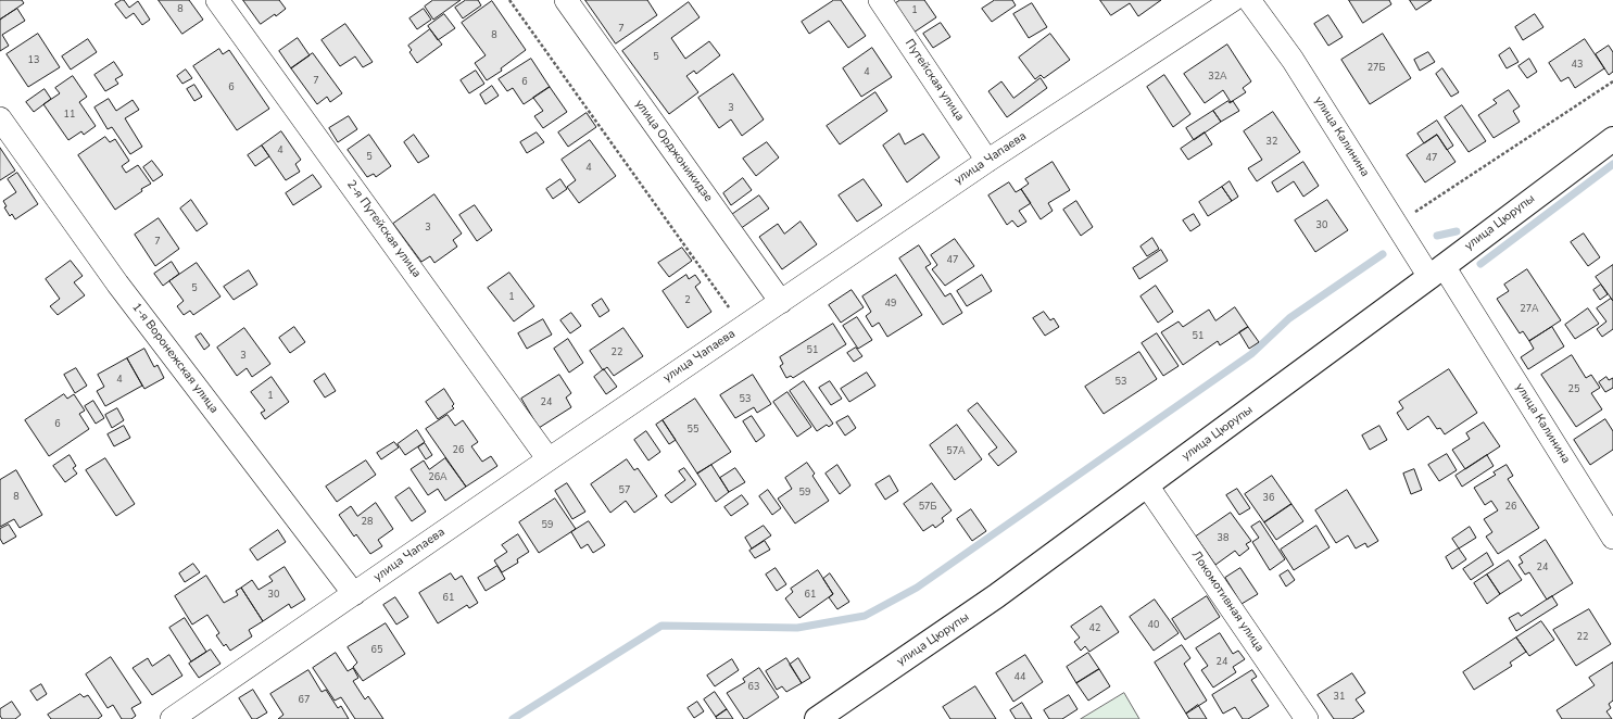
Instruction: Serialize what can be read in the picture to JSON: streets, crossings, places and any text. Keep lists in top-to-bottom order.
{
  "streets": {
    "street": [
      "Путейская улица",
      "улица Калинина",
      "улица Орджоникидзе",
      "улица Чапаева",
      "улица Цюрупы",
      "2-я Путейская улица",
      "1-я Воронежская улица",
      "Локомотивная улица"
    ]
  },
  "crossings": [
    ["Путейская улица", "улица Чапаева"],
    ["улица Калинина", "улица Цюрупы"],
    ["улица Орджоникидзе", "улица Чапаева"],
    ["улица Чапаева", "2-я Путейская улица"],
    ["улица Чапаева", "1-я Воронежская улица"],
    ["улица Цюрупы", "Локомотивная улица"]
  ],
  "house_numbers": [
    "8",
    "1",
    "7",
    "8",
    "5",
    "13",
    "43",
    "27Б",
    "4",
    "32А",
    "7",
    "6",
    "6",
    "3",
    "11",
    "32",
    "4",
    "5",
    "47",
    "4",
    "30",
    "3",
    "7",
    "47",
    "5",
    "1",
    "2",
    "49",
    "27А",
    "51",
    "51",
    "22",
    "3",
    "4",
    "53",
    "25",
    "1",
    "53",
    "24",
    "6",
    "55",
    "26",
    "57А",
    "26А",
    "57",
    "59",
    "8",
    "36",
    "57Б",
    "26",
    "28",
    "59",
    "38",
    "24",
    "30",
    "61",
    "61",
    "40",
    "42",
    "22",
    "65",
    "24",
    "44",
    "63",
    "31",
    "67"
  ]
}
